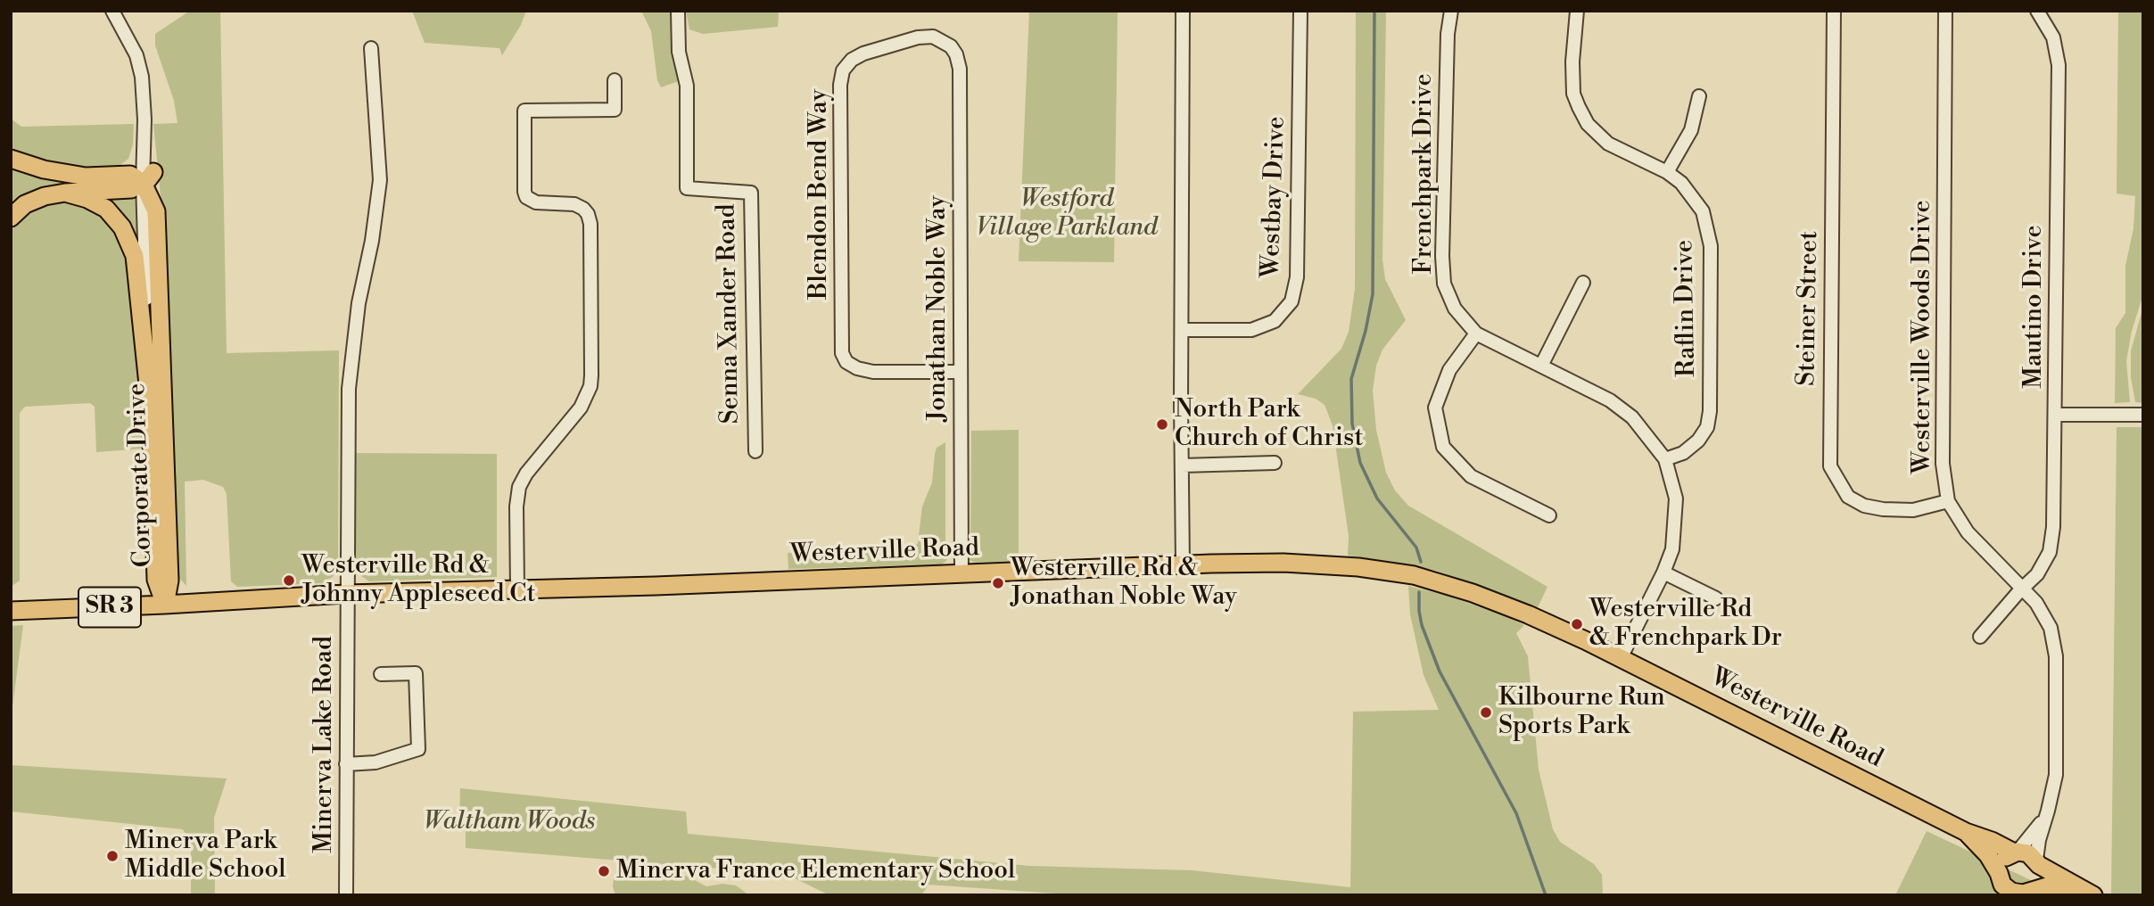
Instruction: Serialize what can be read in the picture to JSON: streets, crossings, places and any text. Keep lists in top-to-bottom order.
{
  "streets": {
    "main road": ["Corporate Drive", "Westerville Road", "SR 3"],
    "street": [
      "Frenchpark Drive",
      "Blendon Bend Way",
      "Westbay Drive",
      "Mautino Drive",
      "Jonathan Noble Way",
      "Raflin Drive",
      "Steiner Street",
      "Senna Xander Road",
      "Westerville Woods Drive",
      "Minerva Lake Road"
    ]
  },
  "crossings": [
    ["Frenchpark Drive", "Raflin Drive"],
    ["Frenchpark Drive", "Westerville Road"],
    ["Blendon Bend Way", "Jonathan Noble Way"],
    ["Mautino Drive", "Westerville Woods Drive"],
    ["Jonathan Noble Way", "Westerville Road"],
    ["Steiner Street", "Westerville Woods Drive"],
    ["Westerville Woods Drive", "Westerville Road"],
    ["Corporate Drive", "Westerville Road"],
    ["Westerville Road", "Minerva Lake Road"]
  ],
  "parks": ["Westford Village Parkland", "Waltham Woods"],
  "places": [
    "North Park Church of Christ",
    "Westerville Rd & Johnny Appleseed Ct",
    "Westerville Rd & Jonathan Noble Way",
    "Westerville Rd & Frenchpark Dr",
    "Kilbourne Run Sports Park",
    "Minerva Park Middle School",
    "Minerva France Elementary School"
  ]
}
